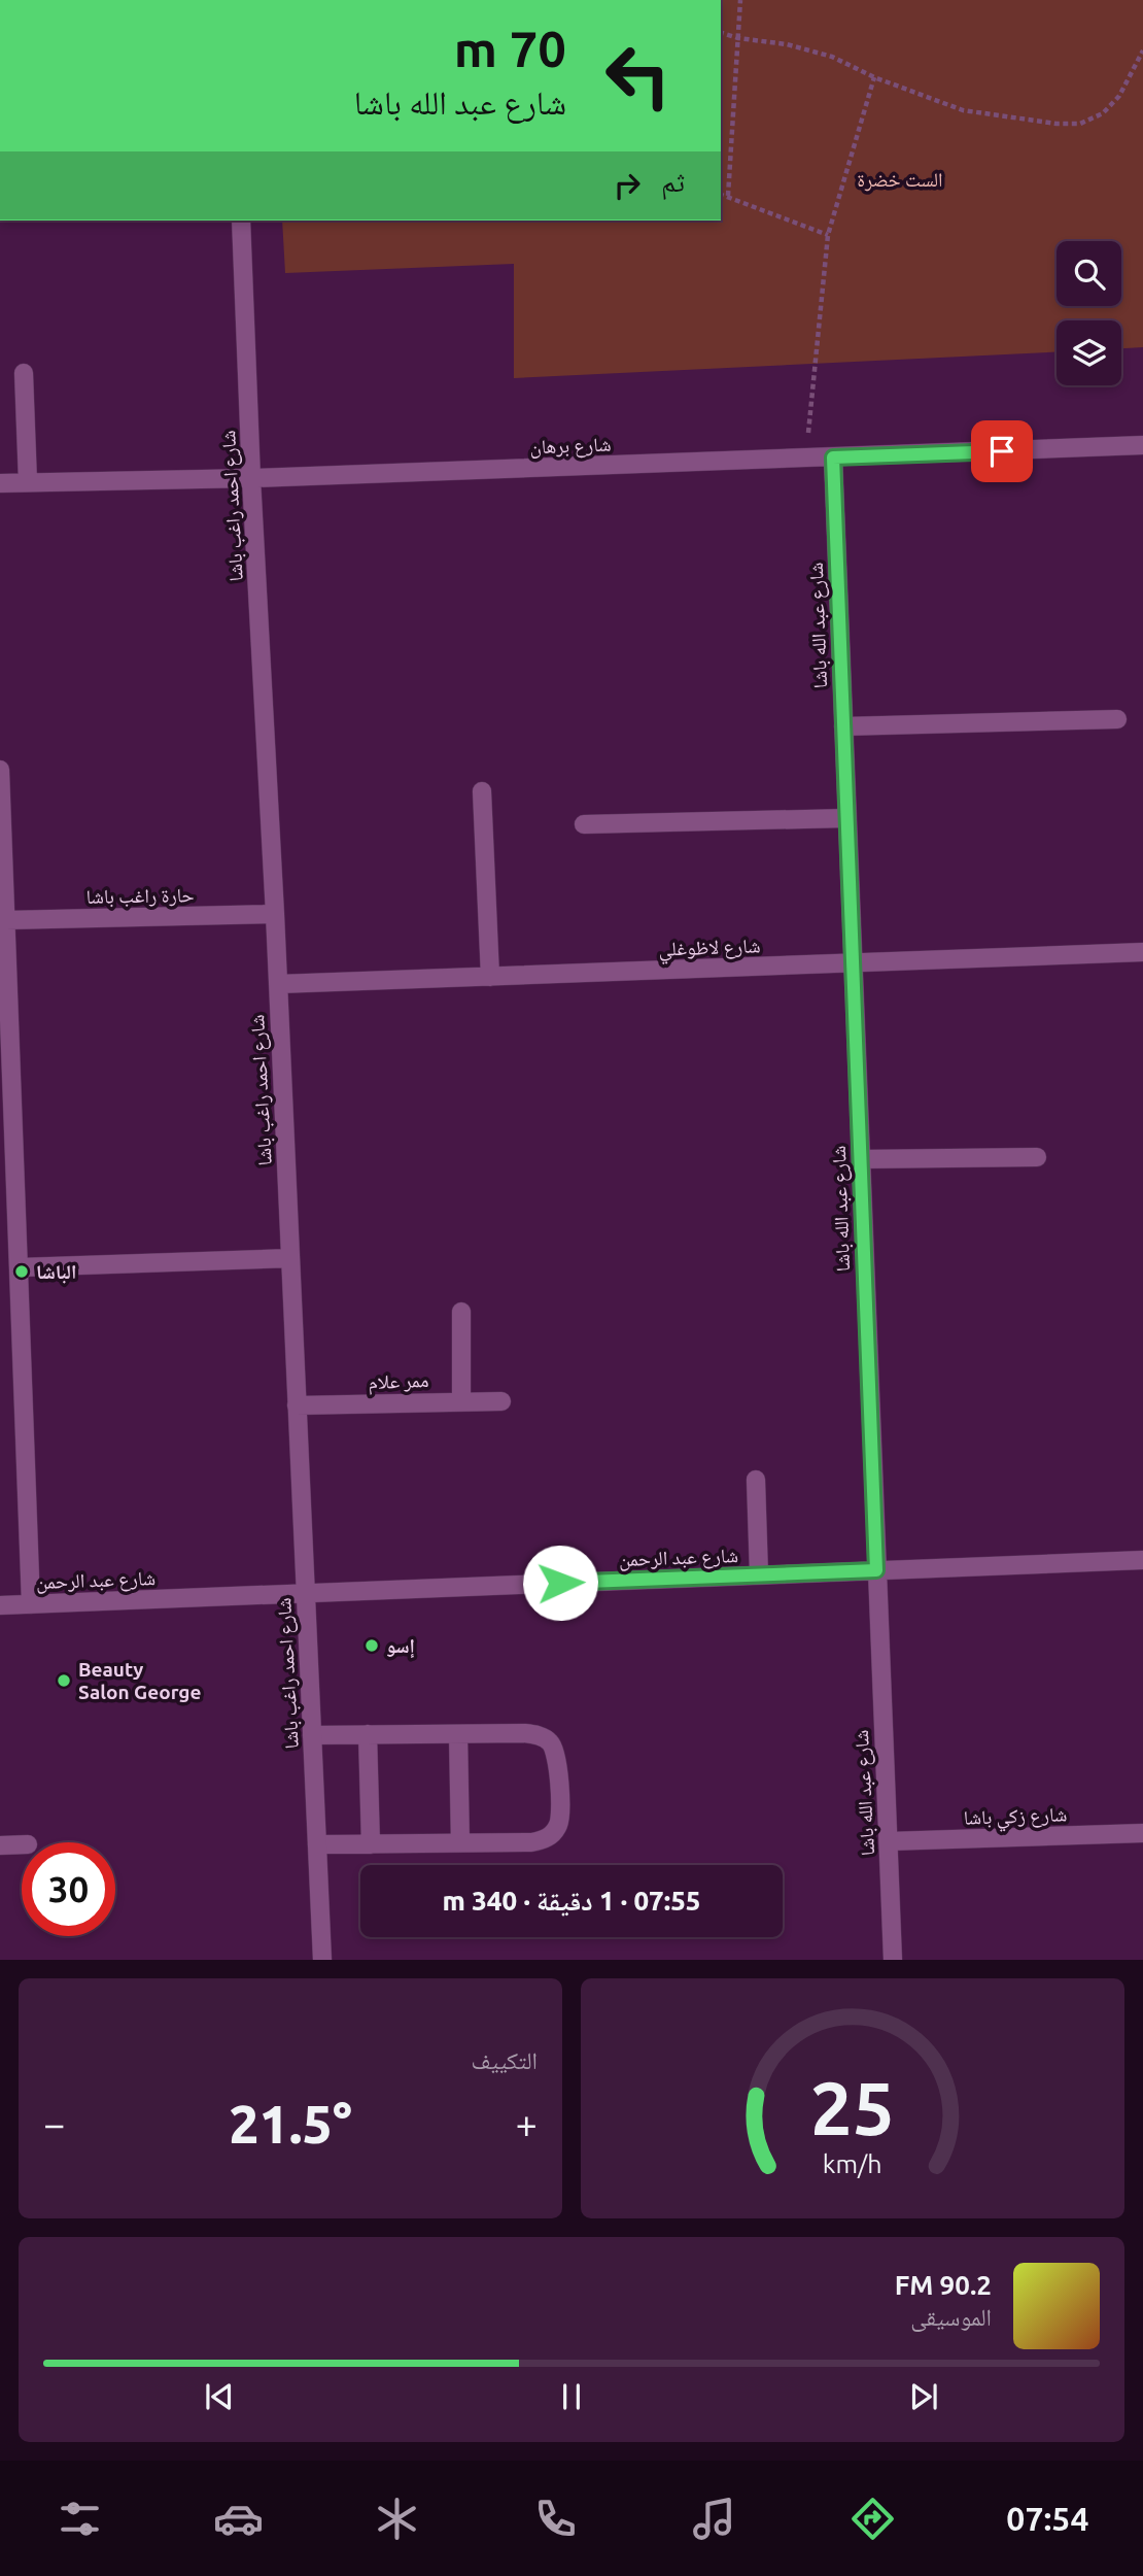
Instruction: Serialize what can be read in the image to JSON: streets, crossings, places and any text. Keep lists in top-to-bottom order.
{
  "streets": {
    "street": [
      "شارع برهان",
      "شارع احمد راغب باشا",
      "شارع عبد الله باشا",
      "حارة راغب باشا",
      "شارع لاظوغلي",
      "ممر علام",
      "شارع عبد الرحمن",
      "شارع زكي باشا"
    ]
  },
  "crossings": [
    ["شارع برهان", "شارع احمد راغب باشا"],
    ["شارع برهان", "شارع عبد الله باشا"],
    ["شارع احمد راغب باشا", "حارة راغب باشا"],
    ["شارع احمد راغب باشا", "شارع لاظوغلي"],
    ["شارع احمد راغب باشا", "ممر علام"],
    ["شارع احمد راغب باشا", "شارع عبد الرحمن"],
    ["شارع عبد الله باشا", "شارع لاظوغلي"],
    ["شارع عبد الله باشا", "شارع عبد الرحمن"],
    ["شارع عبد الله باشا", "شارع زكي باشا"]
  ],
  "parks": ["الست خضرة"],
  "places": ["الباشا", "إسو", "Beauty Salon George"],
  "page": {
    "turn": ["70 m", "شارع عبد الله باشا"],
    "then": "ثم",
    "limit": "30",
    "trip": "07:55 · 1 دقيقة · 340 m",
    "tile": "التكييف",
    "heat": ["−", "21.5°", "+"],
    "song": ["90.2 FM", "الموسيقى"],
    "tabs": "07:54",
    "gauge": ["25", "km/h"]
  }
}
